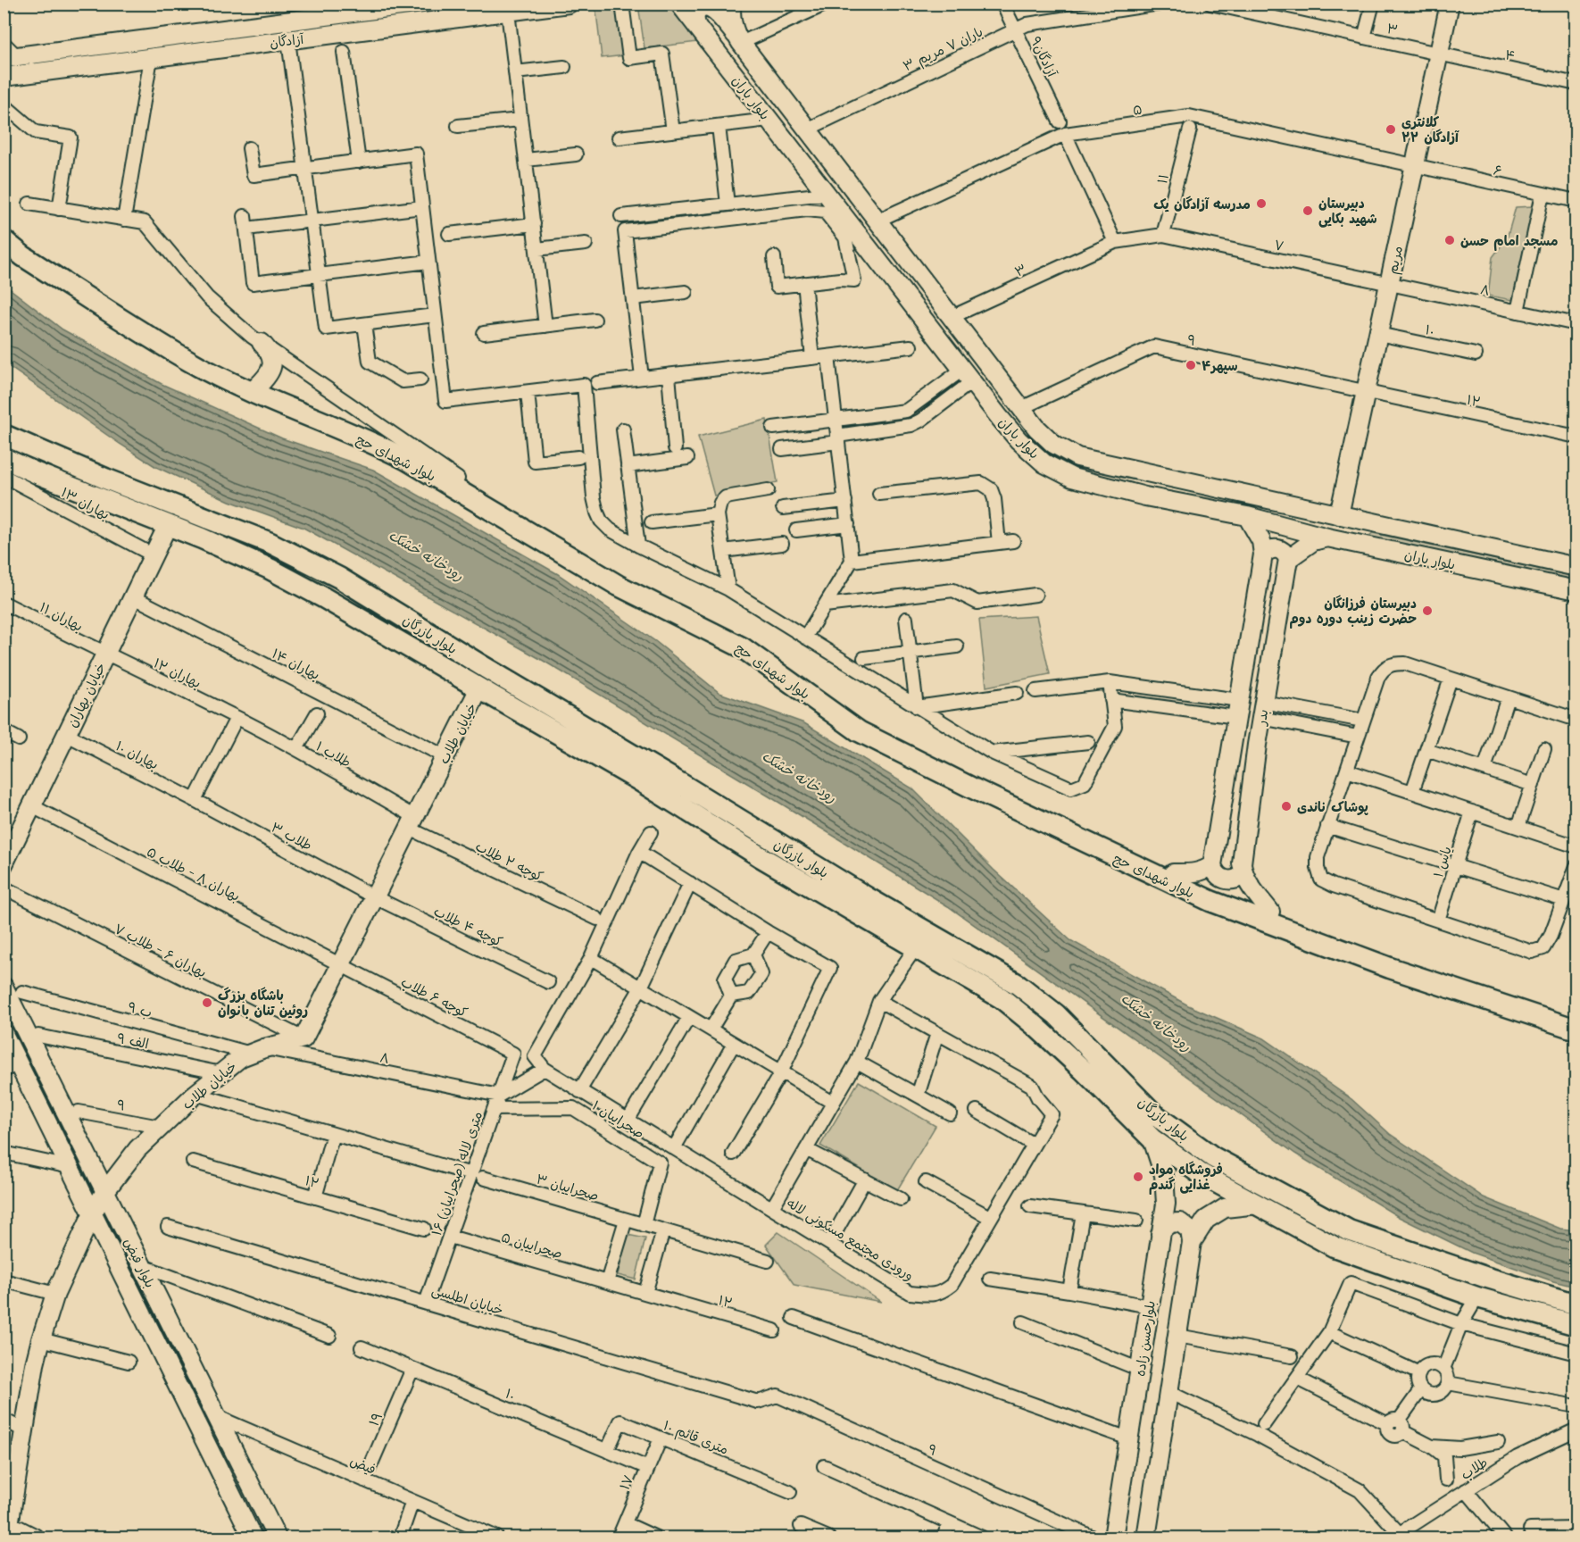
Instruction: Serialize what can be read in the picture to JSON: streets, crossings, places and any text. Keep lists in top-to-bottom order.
{
  "streets": {
    "main road": ["بلوار شهدای حج", "بلوار بازرگان"],
    "street": [
      "۳",
      "آزادگان",
      "باران ۷ مریم ۳",
      "۴",
      "آزادگان۹",
      "بلوار باران",
      "۵",
      "۶",
      "۱۱",
      "۷",
      "مریم",
      "۸",
      "۱۰",
      "۹",
      "۱۲",
      "بهاران ۱۳",
      "بهاران ۱۱",
      "بهاران ۱۴",
      "بهاران ۱۲",
      "خیابان بهاران",
      "بدر",
      "خیابان طلاب",
      "طلاب ۱",
      "بهاران ۱۰",
      "طلاب ۳",
      "کوچه ۲ طلاب",
      "یاس ۱",
      "بهاران ۸ - طلاب ۵",
      "کوچه ۴ طلاب",
      "بهاران ۶ - طلاب ۷",
      "کوچه ۶ طلاب",
      "۹ ب",
      "۹ الف",
      "صحراییان ۱",
      "۱۶ متری لاله (صحراییان)",
      "صحراییان ۳",
      "ورودی مجتمع مسکونی لاله",
      "۵ صحراییان",
      "بلوار فیض",
      "خيابان اطلسى",
      "بلوارحسن زاده",
      "۱۹",
      "۱۰ متری قائم",
      "فیض",
      "طلاب",
      "۱۷"
    ]
  },
  "crossings": [
    ["۳", "۴"],
    ["۳", "بلوار باران"],
    ["۳", "۱۱"],
    ["۳", "۷"],
    ["۳", "مریم"],
    ["باران ۷ مریم ۳", "آزادگان۹"],
    ["باران ۷ مریم ۳", "بلوار باران"],
    ["۴", "مریم"],
    ["بلوار باران", "۵"],
    ["بلوار باران", "مریم"],
    ["بلوار باران", "۹"],
    ["بلوار باران", "بدر"],
    ["۵", "۶"],
    ["۵", "مریم"],
    ["۶", "مریم"],
    ["۱۱", "۷"],
    ["۷", "مریم"],
    ["۷", "۸"],
    ["مریم", "۸"],
    ["مریم", "۱۰"],
    ["مریم", "۹"],
    ["مریم", "۱۲"],
    ["۸", "خیابان طلاب"],
    ["۸", "۹ ب"],
    ["۸", "۱۶ متری لاله (صحراییان)"],
    ["۱۰", "۱۹"],
    ["۱۰", "۱۰ متری قائم"],
    ["۱۰", "۱۷"],
    ["۹", "۱۲"],
    ["۹", "خیابان طلاب"],
    ["۹", "خيابان اطلسى"],
    ["۱۲", "۵ صحراییان"],
    ["بهاران ۱۳", "خیابان بهاران"],
    ["بهاران ۱۱", "بهاران ۱۲"],
    ["بهاران ۱۱", "خیابان بهاران"],
    ["بلوار بازرگان", "خیابان بهاران"],
    ["بلوار بازرگان", "خیابان طلاب"],
    ["بلوار بازرگان", "بلوارحسن زاده"],
    ["بهاران ۱۴", "خیابان بهاران"],
    ["بهاران ۱۴", "خیابان طلاب"],
    ["بهاران ۱۲", "خیابان بهاران"],
    ["بهاران ۱۲", "طلاب ۱"],
    ["خیابان بهاران", "بهاران ۱۰"],
    ["خیابان بهاران", "بهاران ۸ - طلاب ۵"],
    ["خیابان طلاب", "طلاب ۱"],
    ["خیابان طلاب", "طلاب ۳"],
    ["خیابان طلاب", "کوچه ۲ طلاب"],
    ["خیابان طلاب", "بهاران ۸ - طلاب ۵"],
    ["خیابان طلاب", "کوچه ۴ طلاب"],
    ["خیابان طلاب", "بهاران ۶ - طلاب ۷"],
    ["خیابان طلاب", "کوچه ۶ طلاب"],
    ["خیابان طلاب", "۹ ب"],
    ["خیابان طلاب", "۹ الف"],
    ["خیابان طلاب", "بلوار فیض"],
    ["طلاب ۱", "کوچه ۲ طلاب"],
    ["بهاران ۱۰", "طلاب ۳"],
    ["طلاب ۳", "کوچه ۴ طلاب"],
    ["بهاران ۸ - طلاب ۵", "کوچه ۶ طلاب"],
    ["کوچه ۶ طلاب", "۱۶ متری لاله (صحراییان)"],
    ["صحراییان ۱", "۱۶ متری لاله (صحراییان)"],
    ["صحراییان ۱", "صحراییان ۳"],
    ["۱۶ متری لاله (صحراییان)", "صحراییان ۳"],
    ["۱۶ متری لاله (صحراییان)", "۵ صحراییان"],
    ["۱۶ متری لاله (صحراییان)", "خيابان اطلسى"],
    ["بلوار فیض", "فیض"],
    ["۱۹", "فیض"],
    ["۱۰ متری قائم", "۱۷"]
  ],
  "water": ["رودخانه خشک"],
  "places": [
    "کلانتری ۲۲ آزادگان",
    "مدرسه آزادگان یک",
    "دبیرستان شهید بکایی",
    "مسجد امام حسن",
    "سپهر۴",
    "دبیرستان فرزانگان حضرت زینب دوره دوم",
    "پوشاک ناندی",
    "باشگاه بزرگ روئین تنان بانوان",
    "فروشگاه مواد غذایی گندم"
  ]
}
